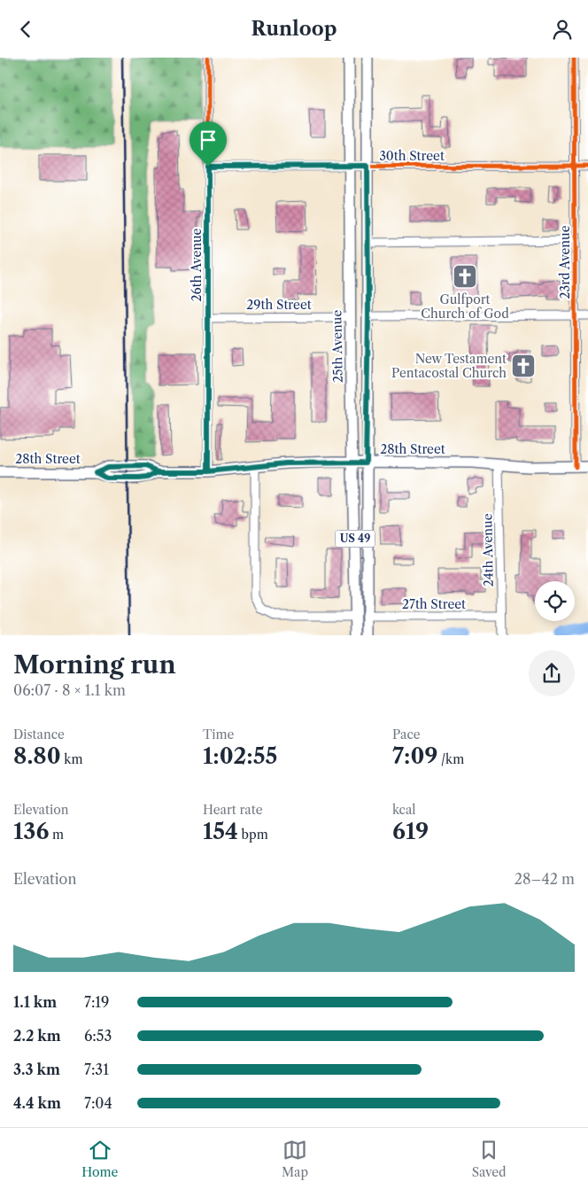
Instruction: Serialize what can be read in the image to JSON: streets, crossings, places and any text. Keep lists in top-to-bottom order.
{
  "streets": {
    "main road": ["25th Avenue", "28th Street", "US 49"],
    "street": [
      "30th Street",
      "23rd Avenue",
      "26th Avenue",
      "29th Street",
      "24th Avenue",
      "27th Street"
    ]
  },
  "crossings": [
    ["30th Street", "23rd Avenue"],
    ["30th Street", "26th Avenue"],
    ["30th Street", "25th Avenue"],
    ["30th Street", "US 49"],
    ["23rd Avenue", "28th Street"],
    ["26th Avenue", "29th Street"],
    ["26th Avenue", "28th Street"],
    ["29th Street", "25th Avenue"],
    ["25th Avenue", "28th Street"],
    ["28th Street", "US 49"],
    ["28th Street", "24th Avenue"],
    ["US 49", "27th Street"],
    ["24th Avenue", "27th Street"]
  ],
  "places": {
    "church": ["Gulfport Church of God", "New Testament Pentacostal Church"]
  },
  "page": {
    "header": "Runloop",
    "heading": ["Morning run", "06:07 · 8 × 1.1 km"],
    "stats": [
      ["Distance", "8.80 km"],
      ["Time", "1:02:55"],
      ["Pace", "7:09 /km"],
      ["Elevation", "136 m"],
      ["Heart rate", "154 bpm"],
      ["kcal", "619"]
    ],
    "chart": ["Elevation", "28–42 m"],
    "list": [
      {
        "name": "1.1 km",
        "note": "7:19"
      },
      {
        "name": "2.2 km",
        "note": "6:53"
      },
      {
        "name": "3.3 km",
        "note": "7:31"
      },
      {
        "name": "4.4 km",
        "note": "7:04"
      }
    ],
    "tabs": ["Home", "Map", "Saved"]
  }
}
